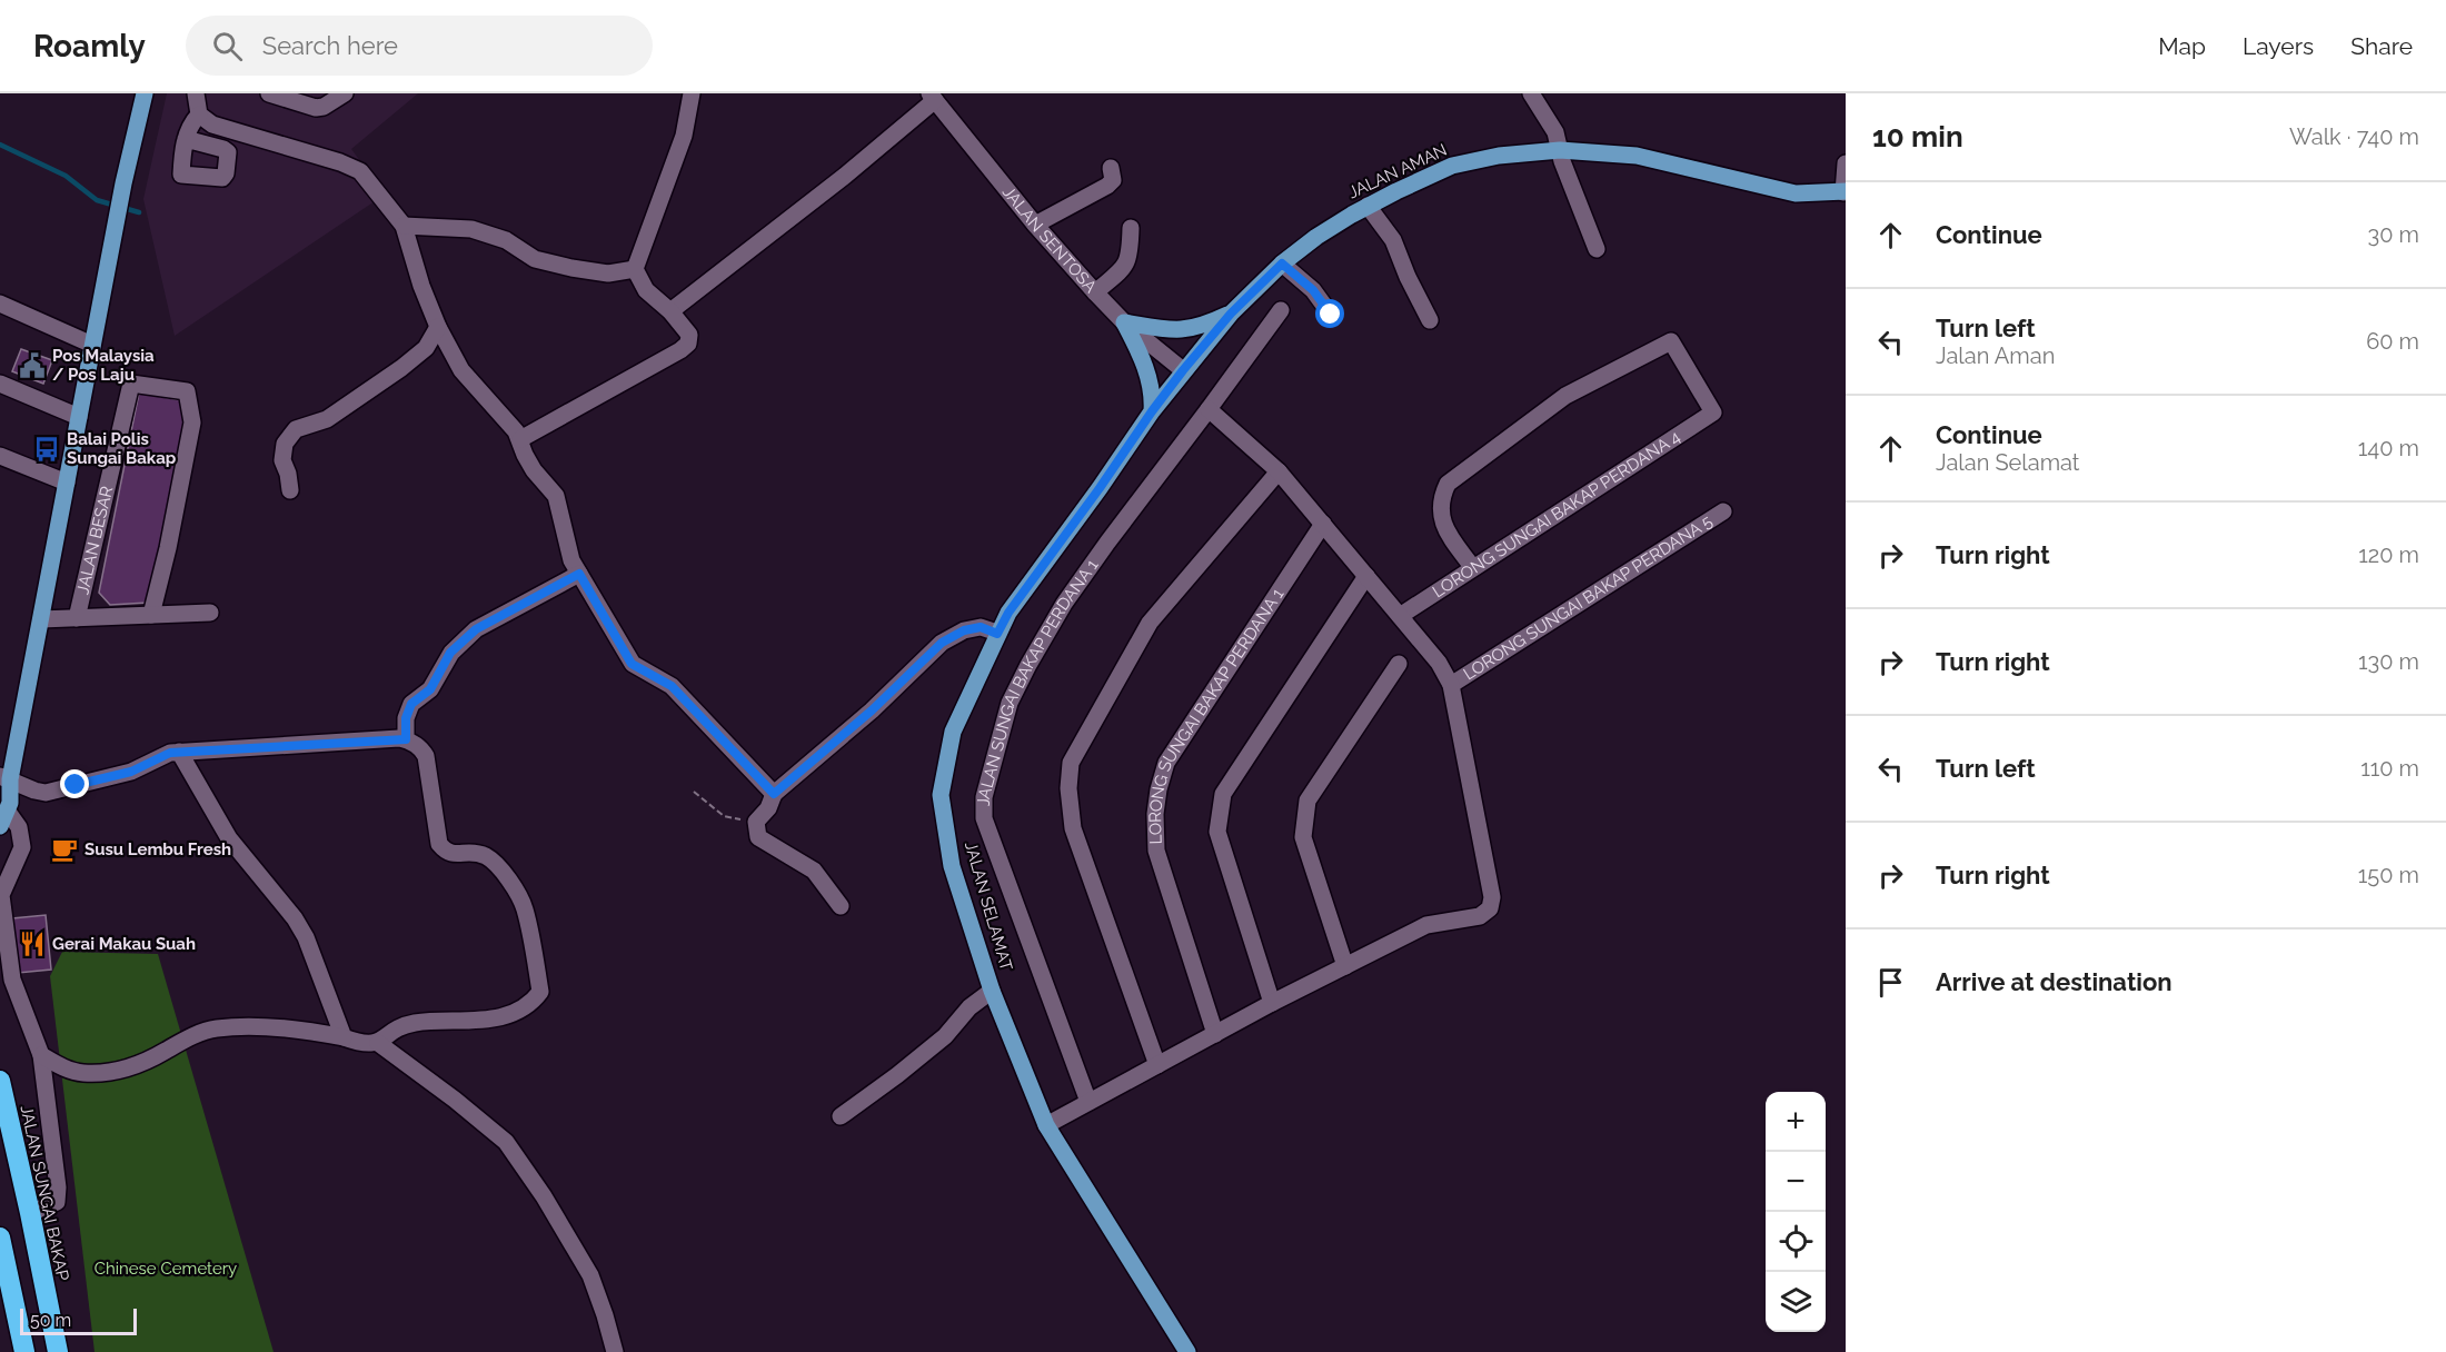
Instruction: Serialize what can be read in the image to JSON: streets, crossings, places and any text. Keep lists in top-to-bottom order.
{
  "streets": {
    "highway": ["JALAN SUNGAI BAKAP"],
    "main road": ["JALAN AMAN", "JALAN SELAMAT"],
    "street": [
      "JALAN SENTOSA",
      "LORONG SUNGAI BAKAP PERDANA 4",
      "JALAN BESAR",
      "LORONG SUNGAI BAKAP PERDANA 5",
      "JALAN SUNGAI BAKAP PERDANA 1",
      "LORONG SUNGAI BAKAP PERDANA 1"
    ]
  },
  "crossings": [
    ["JALAN AMAN", "JALAN SENTOSA"],
    ["JALAN AMAN", "JALAN SELAMAT"],
    ["JALAN SENTOSA", "JALAN SELAMAT"]
  ],
  "parks": ["Chinese Cemetery"],
  "places": {
    "public building": ["Pos Malaysia / Pos Laju"],
    "bus stop": ["Balai Polis Sungai Bakap"],
    "cafe": ["Susu Lembu Fresh"],
    "restaurant": ["Gerai Makau Suah"]
  },
  "scale_bar": "50 m",
  "page": {
    "header": "Roamly",
    "search": "Search here",
    "nav": ["Map", "Layers", "Share"],
    "heading": ["10 min", "Walk · 740 m"],
    "list": [
      ["Continue", "30 m"],
      ["Turn left", "Jalan Aman", "60 m"],
      ["Continue", "Jalan Selamat", "140 m"],
      ["Turn right", "120 m"],
      ["Turn right", "130 m"],
      ["Turn left", "110 m"],
      ["Turn right", "150 m"],
      "Arrive at destination"
    ],
    "map_buttons": ["+", "−"],
    "scale": "50 m"
  }
}
